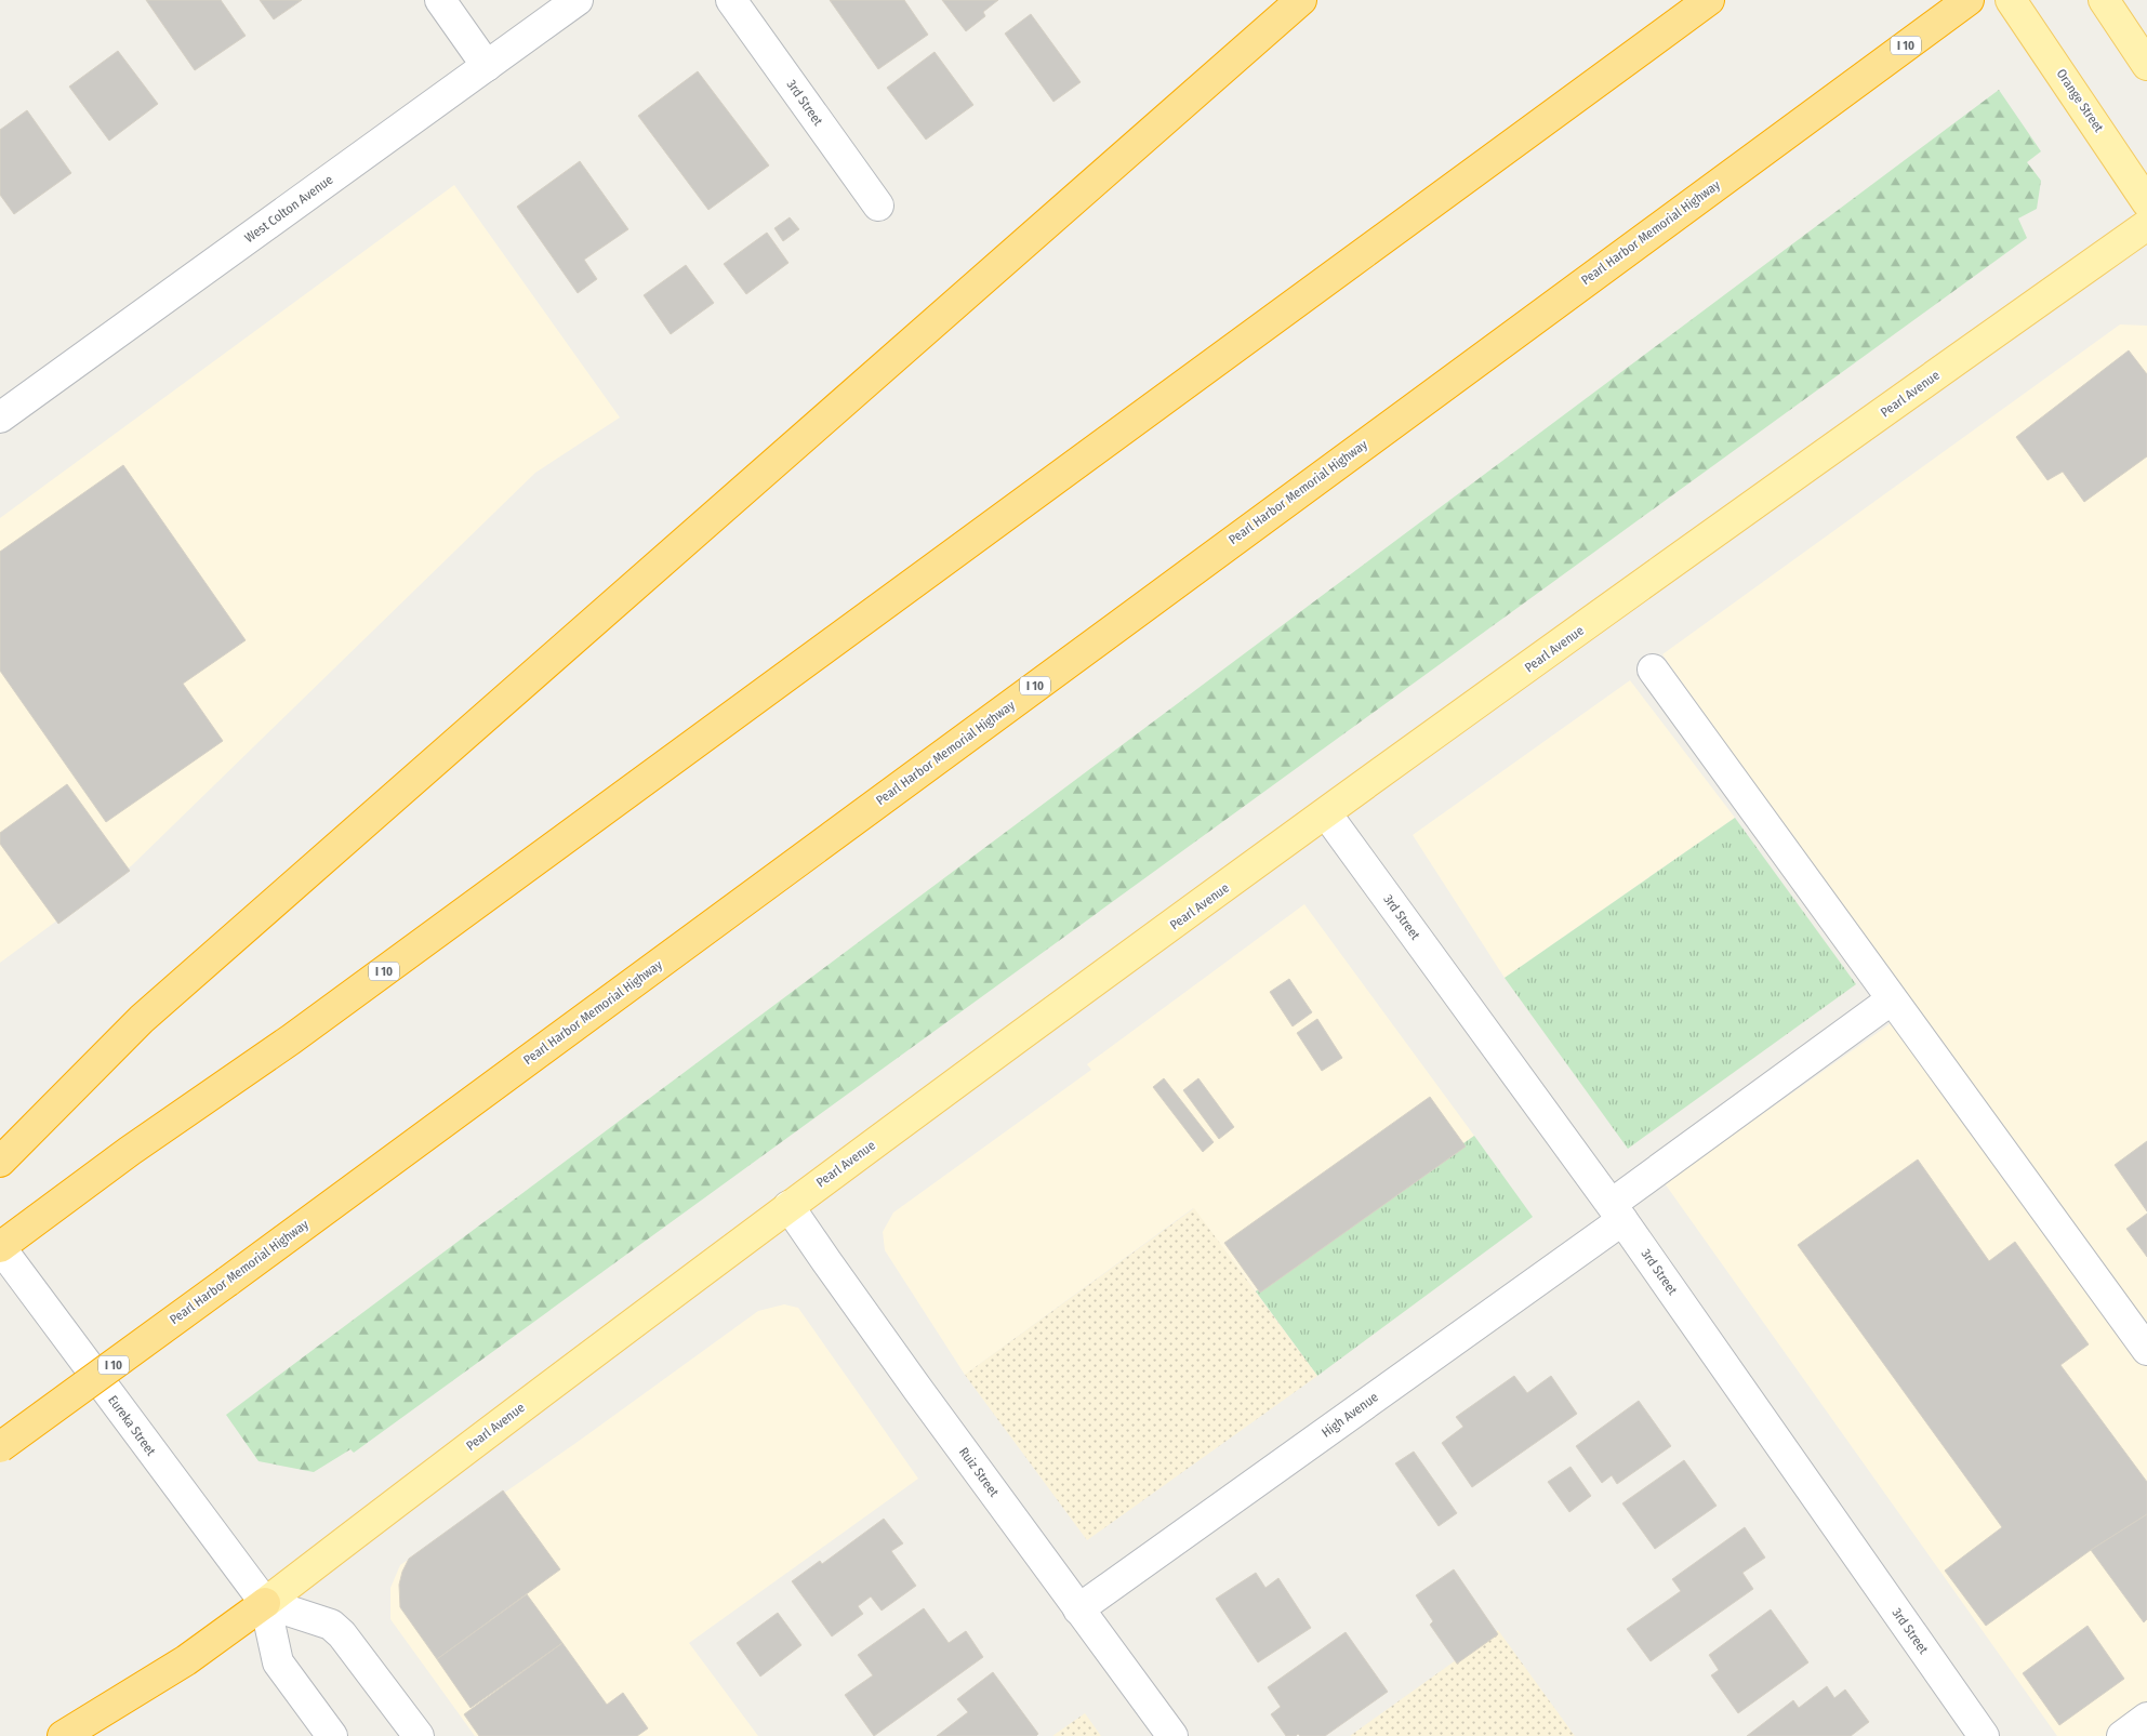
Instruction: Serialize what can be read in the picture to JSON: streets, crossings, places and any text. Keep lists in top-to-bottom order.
{
  "streets": {
    "highway": ["I 10", "Pearl Harbor Memorial Highway"],
    "main road": ["Orange Street", "Pearl Avenue"],
    "street": [
      "3rd Street",
      "West Colton Avenue",
      "High Avenue",
      "Eureka Street",
      "Ruiz Street"
    ]
  },
  "crossings": [
    ["I 10", "Eureka Street"],
    ["3rd Street", "Pearl Avenue"],
    ["3rd Street", "High Avenue"],
    ["Pearl Avenue", "Eureka Street"],
    ["Pearl Avenue", "Ruiz Street"],
    ["High Avenue", "Ruiz Street"]
  ]
}
